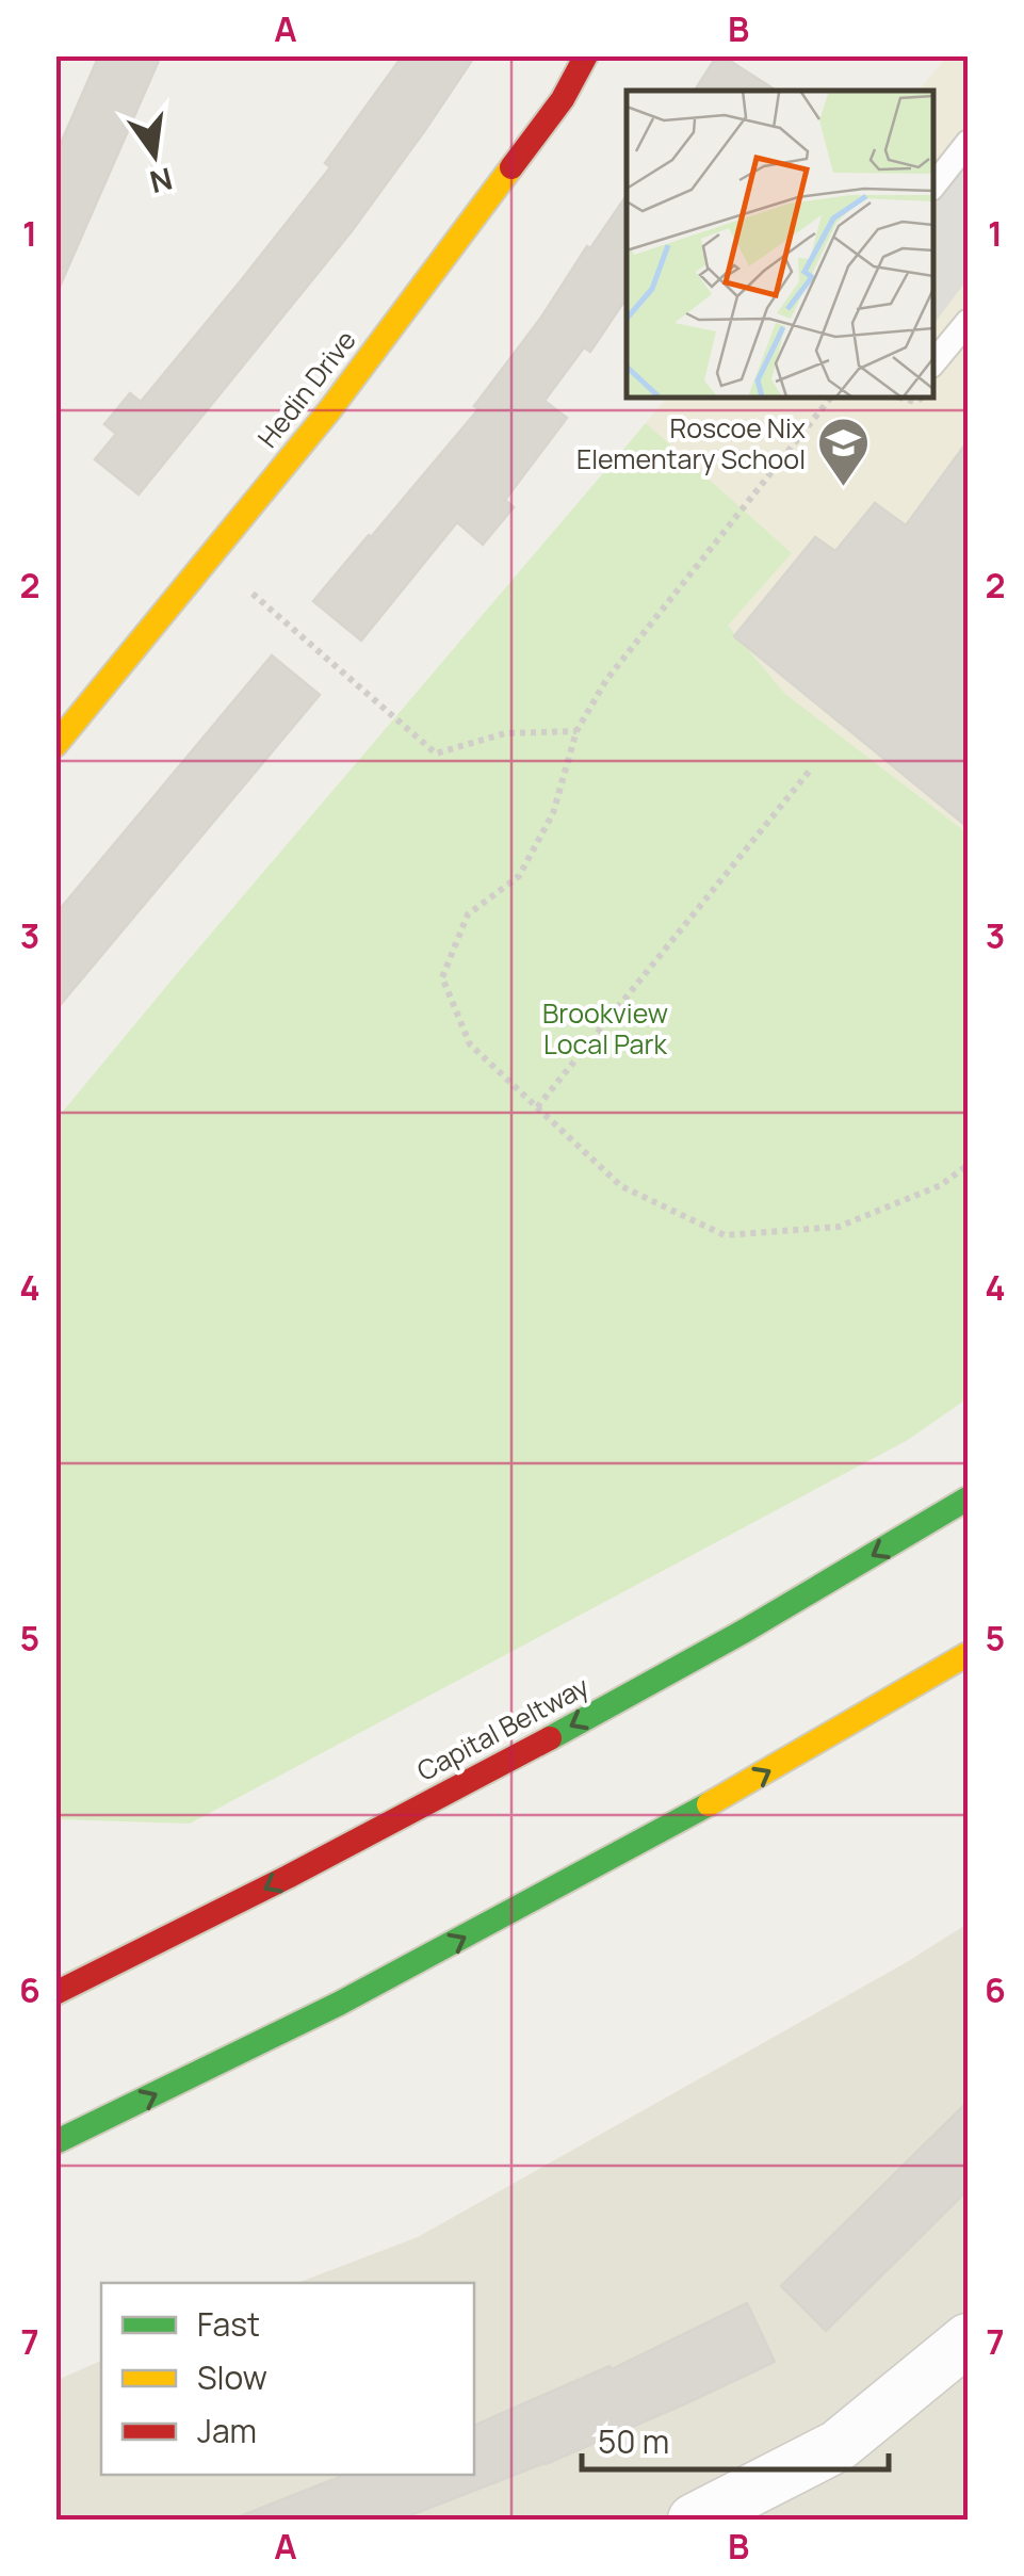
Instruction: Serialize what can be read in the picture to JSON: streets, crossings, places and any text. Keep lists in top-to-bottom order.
{
  "streets": {
    "main road": ["Hedin Drive", "Capital Beltway"]
  },
  "parks": ["Brookview Local Park"],
  "places": {
    "school or university": ["Roscoe Nix Elementary School"]
  },
  "legend": ["Fast", "Slow", "Jam"],
  "scale_bar": "50 m",
  "north": "bottom",
  "grid": {
    "columns": ["A", "B"],
    "rows": [
      "1",
      "2",
      "3",
      "4",
      "5",
      "6",
      "7"
    ]
  }
}
